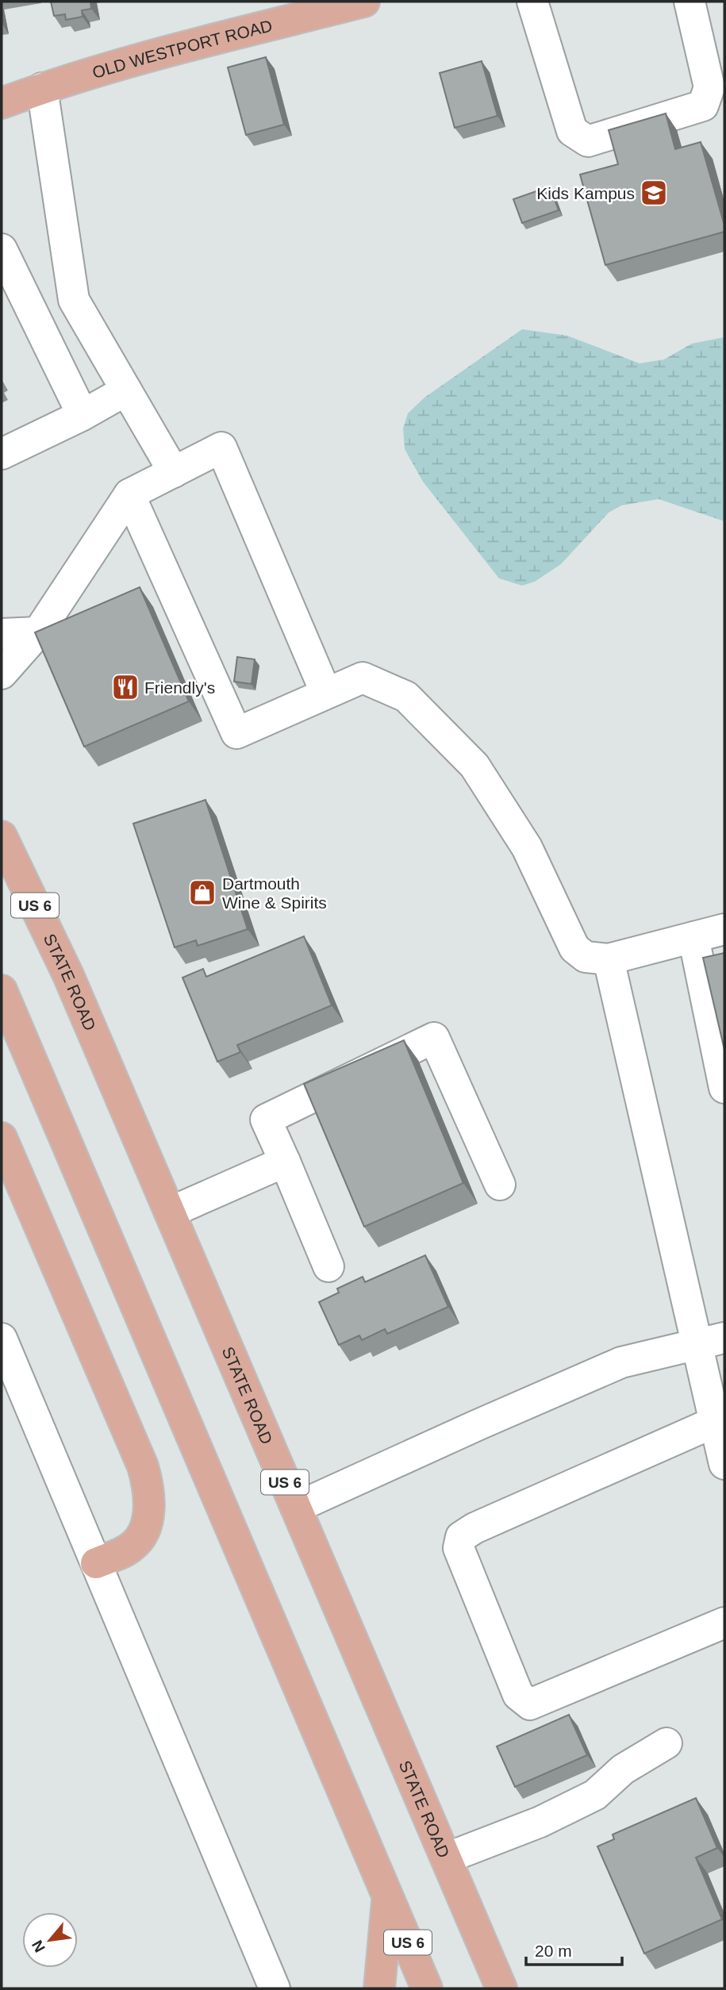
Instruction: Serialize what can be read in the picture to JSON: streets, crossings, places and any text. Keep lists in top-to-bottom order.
{
  "streets": {
    "main road": ["OLD WESTPORT ROAD", "US 6", "STATE ROAD"]
  },
  "places": {
    "school or university": ["Kids Kampus"],
    "restaurant": ["Friendly's"],
    "shop": ["Dartmouth Wine & Spirits"]
  },
  "scale_bar": "20 m",
  "north": "bottom left"
}
